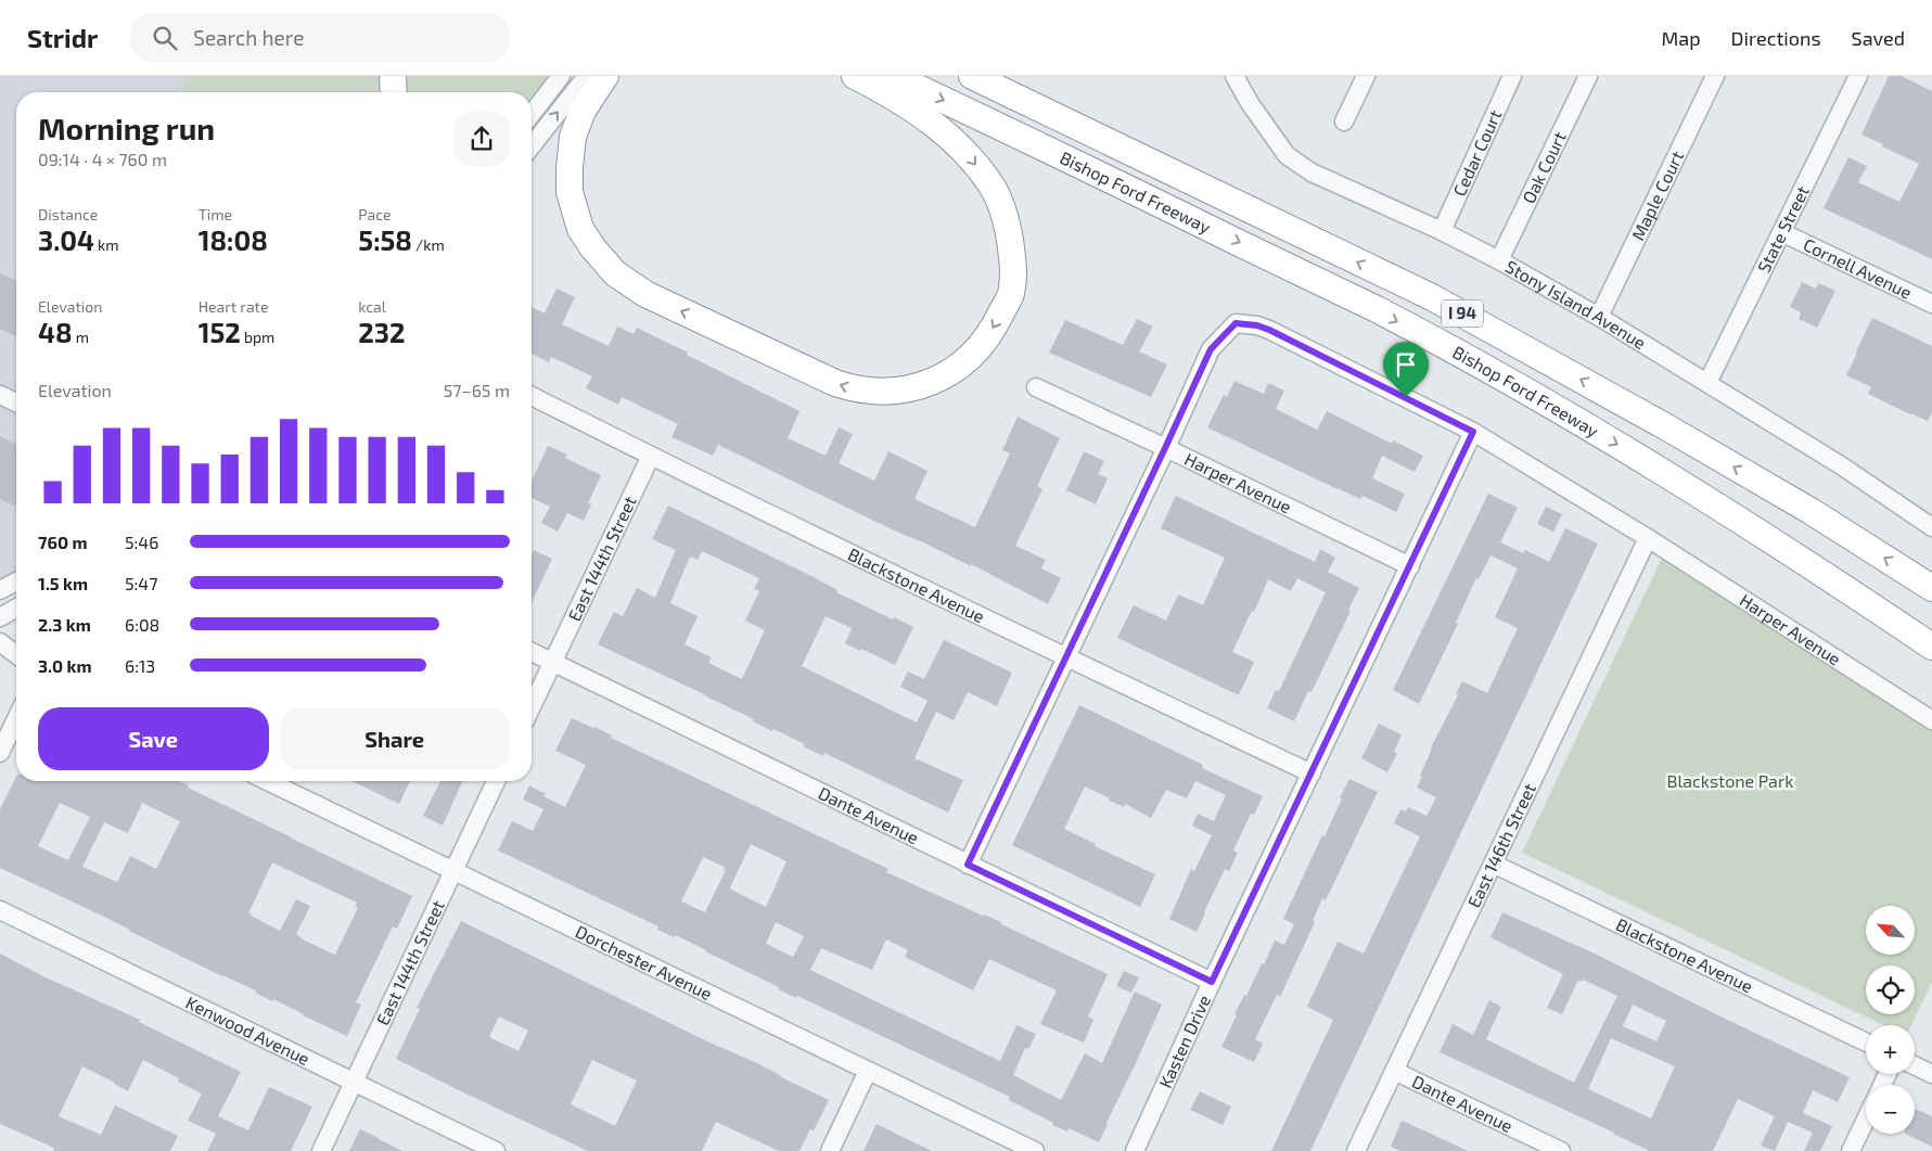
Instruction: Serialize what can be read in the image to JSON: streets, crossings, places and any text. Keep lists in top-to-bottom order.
{
  "streets": {
    "highway": ["Bishop Ford Freeway", "I 94"],
    "street": [
      "Cedar Court",
      "Oak Court",
      "Maple Court",
      "State Street",
      "Cornell Avenue",
      "Stony Island Avenue",
      "Harper Avenue",
      "East 144th Street",
      "Blackstone Avenue",
      "Dante Avenue",
      "East 146th Street",
      "Dorchester Avenue",
      "Kenwood Avenue",
      "Kasten Drive"
    ]
  },
  "crossings": [
    ["Cedar Court", "Stony Island Avenue"],
    ["Oak Court", "Stony Island Avenue"],
    ["Maple Court", "Stony Island Avenue"],
    ["State Street", "Cornell Avenue"],
    ["State Street", "Stony Island Avenue"],
    ["Harper Avenue", "East 146th Street"],
    ["Harper Avenue", "Kasten Drive"],
    ["East 144th Street", "Blackstone Avenue"],
    ["East 144th Street", "Dante Avenue"],
    ["East 144th Street", "Dorchester Avenue"],
    ["East 144th Street", "Kenwood Avenue"],
    ["Blackstone Avenue", "East 146th Street"],
    ["Blackstone Avenue", "Kasten Drive"],
    ["Dante Avenue", "East 146th Street"],
    ["Dante Avenue", "Kasten Drive"]
  ],
  "parks": ["Blackstone Park"],
  "north": "top left",
  "page": {
    "header": "Stridr",
    "search": "Search here",
    "nav": ["Map", "Directions", "Saved"],
    "heading": ["Morning run", "09:14 · 4 × 760 m"],
    "stats": [
      ["Distance", "3.04 km"],
      ["Time", "18:08"],
      ["Pace", "5:58 /km"],
      ["Elevation", "48 m"],
      ["Heart rate", "152 bpm"],
      ["kcal", "232"]
    ],
    "chart": ["Elevation", "57–65 m"],
    "list": [
      {
        "name": "760 m",
        "note": "5:46"
      },
      {
        "name": "1.5 km",
        "note": "5:47"
      },
      {
        "name": "2.3 km",
        "note": "6:08"
      },
      {
        "name": "3.0 km",
        "note": "6:13"
      }
    ],
    "buttons": ["Save", "Share"],
    "map_buttons": ["+", "−"]
  }
}
